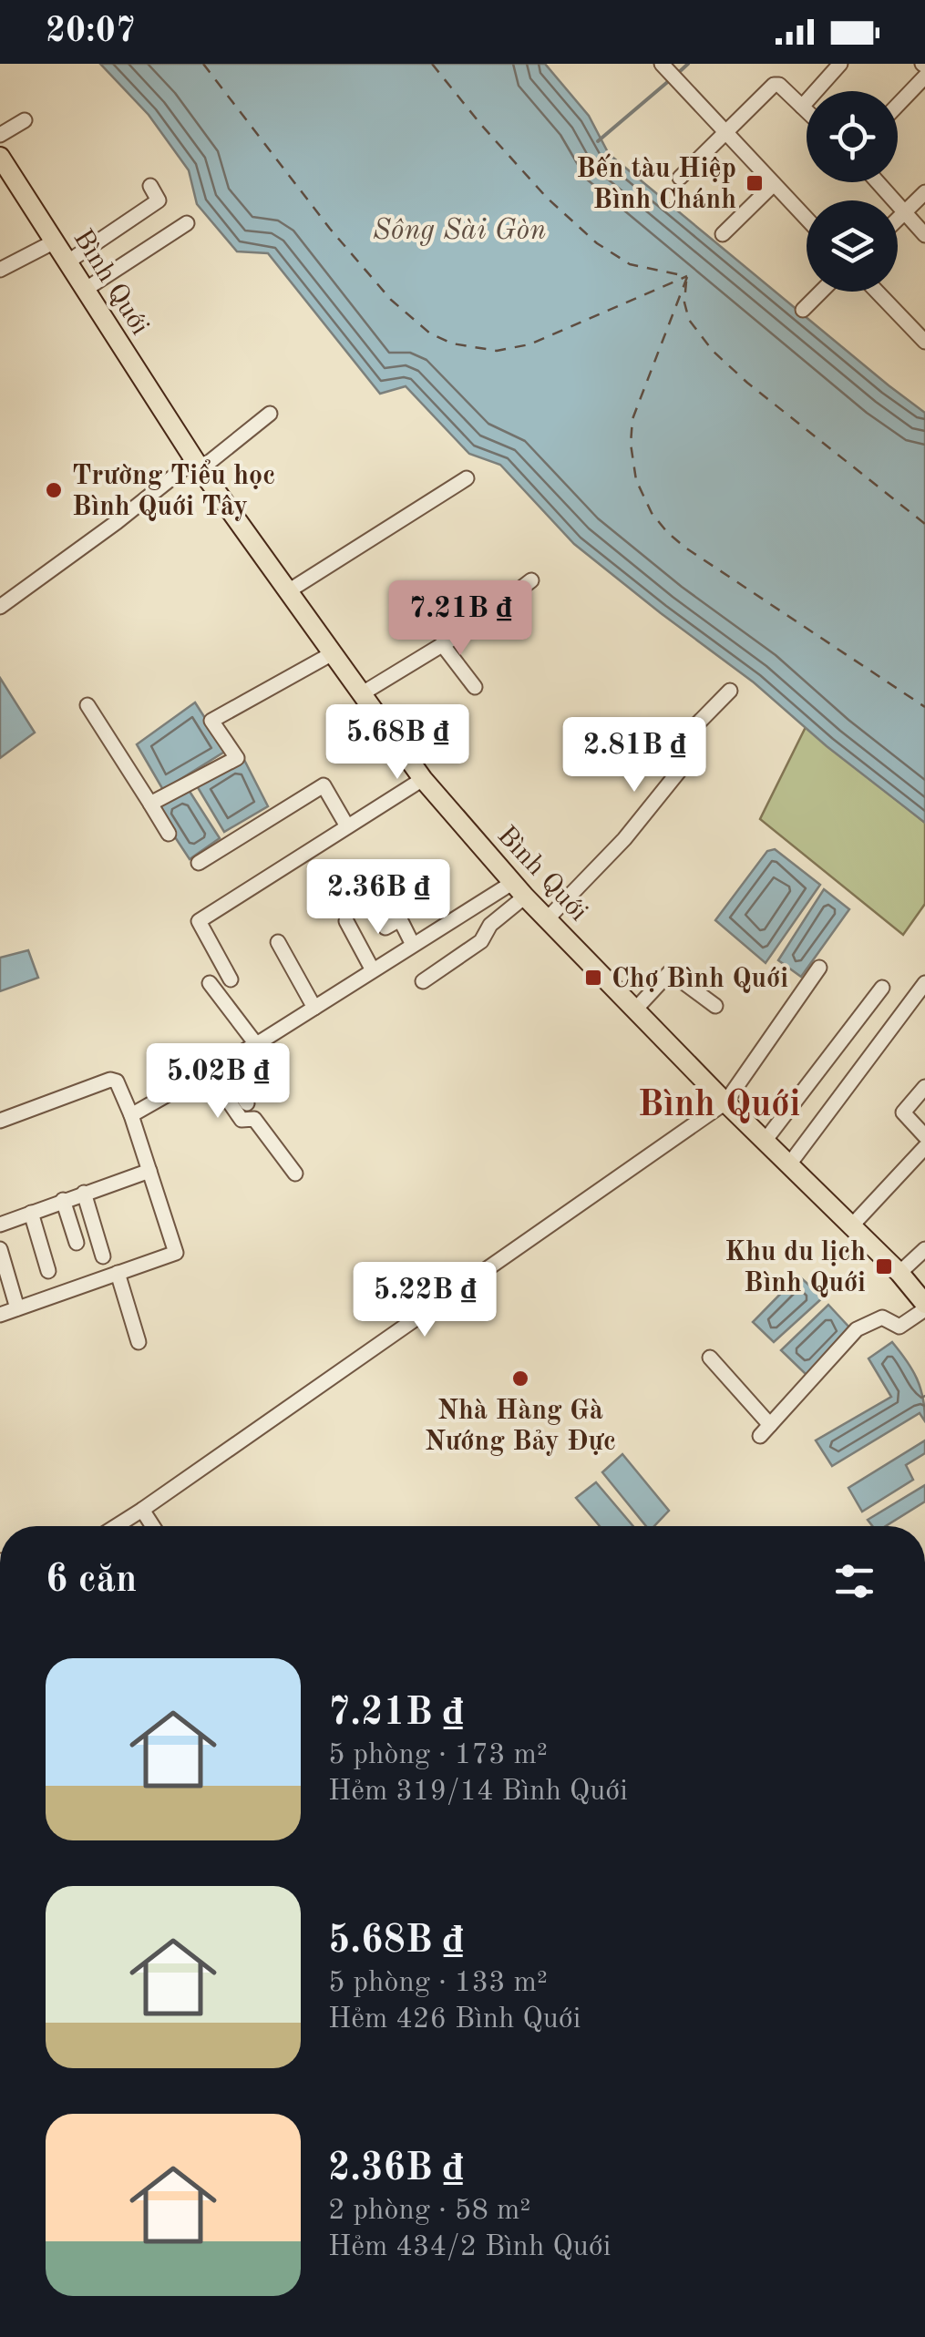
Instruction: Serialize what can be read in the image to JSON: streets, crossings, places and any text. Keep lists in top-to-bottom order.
{
  "streets": {
    "main road": ["Bình Quới"]
  },
  "districts": ["Bình Quới"],
  "water": ["Sông Sài Gòn"],
  "places": {
    "transit": ["Bến tàu Hiệp Bình Chánh", "Chợ Bình Quới", "Khu du lịch Bình Quới"],
    "other": ["Trường Tiểu học Bình Quới Tây", "Nhà Hàng Gà Nướng Bảy Đực"]
  },
  "page": {
    "status": "20:07",
    "price": [
      "7.21B ₫",
      "5.68B ₫",
      "2.81B ₫",
      "2.36B ₫",
      "5.02B ₫",
      "5.22B ₫"
    ],
    "heading": "6 căn",
    "list": [
      {
        "name": "7.21B ₫",
        "note": "5 phòng · 173 m² · Hẻm 319/14 Bình Quới"
      },
      {
        "name": "5.68B ₫",
        "note": "5 phòng · 133 m² · Hẻm 426 Bình Quới"
      },
      {
        "name": "2.36B ₫",
        "note": "2 phòng · 58 m² · Hẻm 434/2 Bình Quới"
      }
    ]
  }
}
